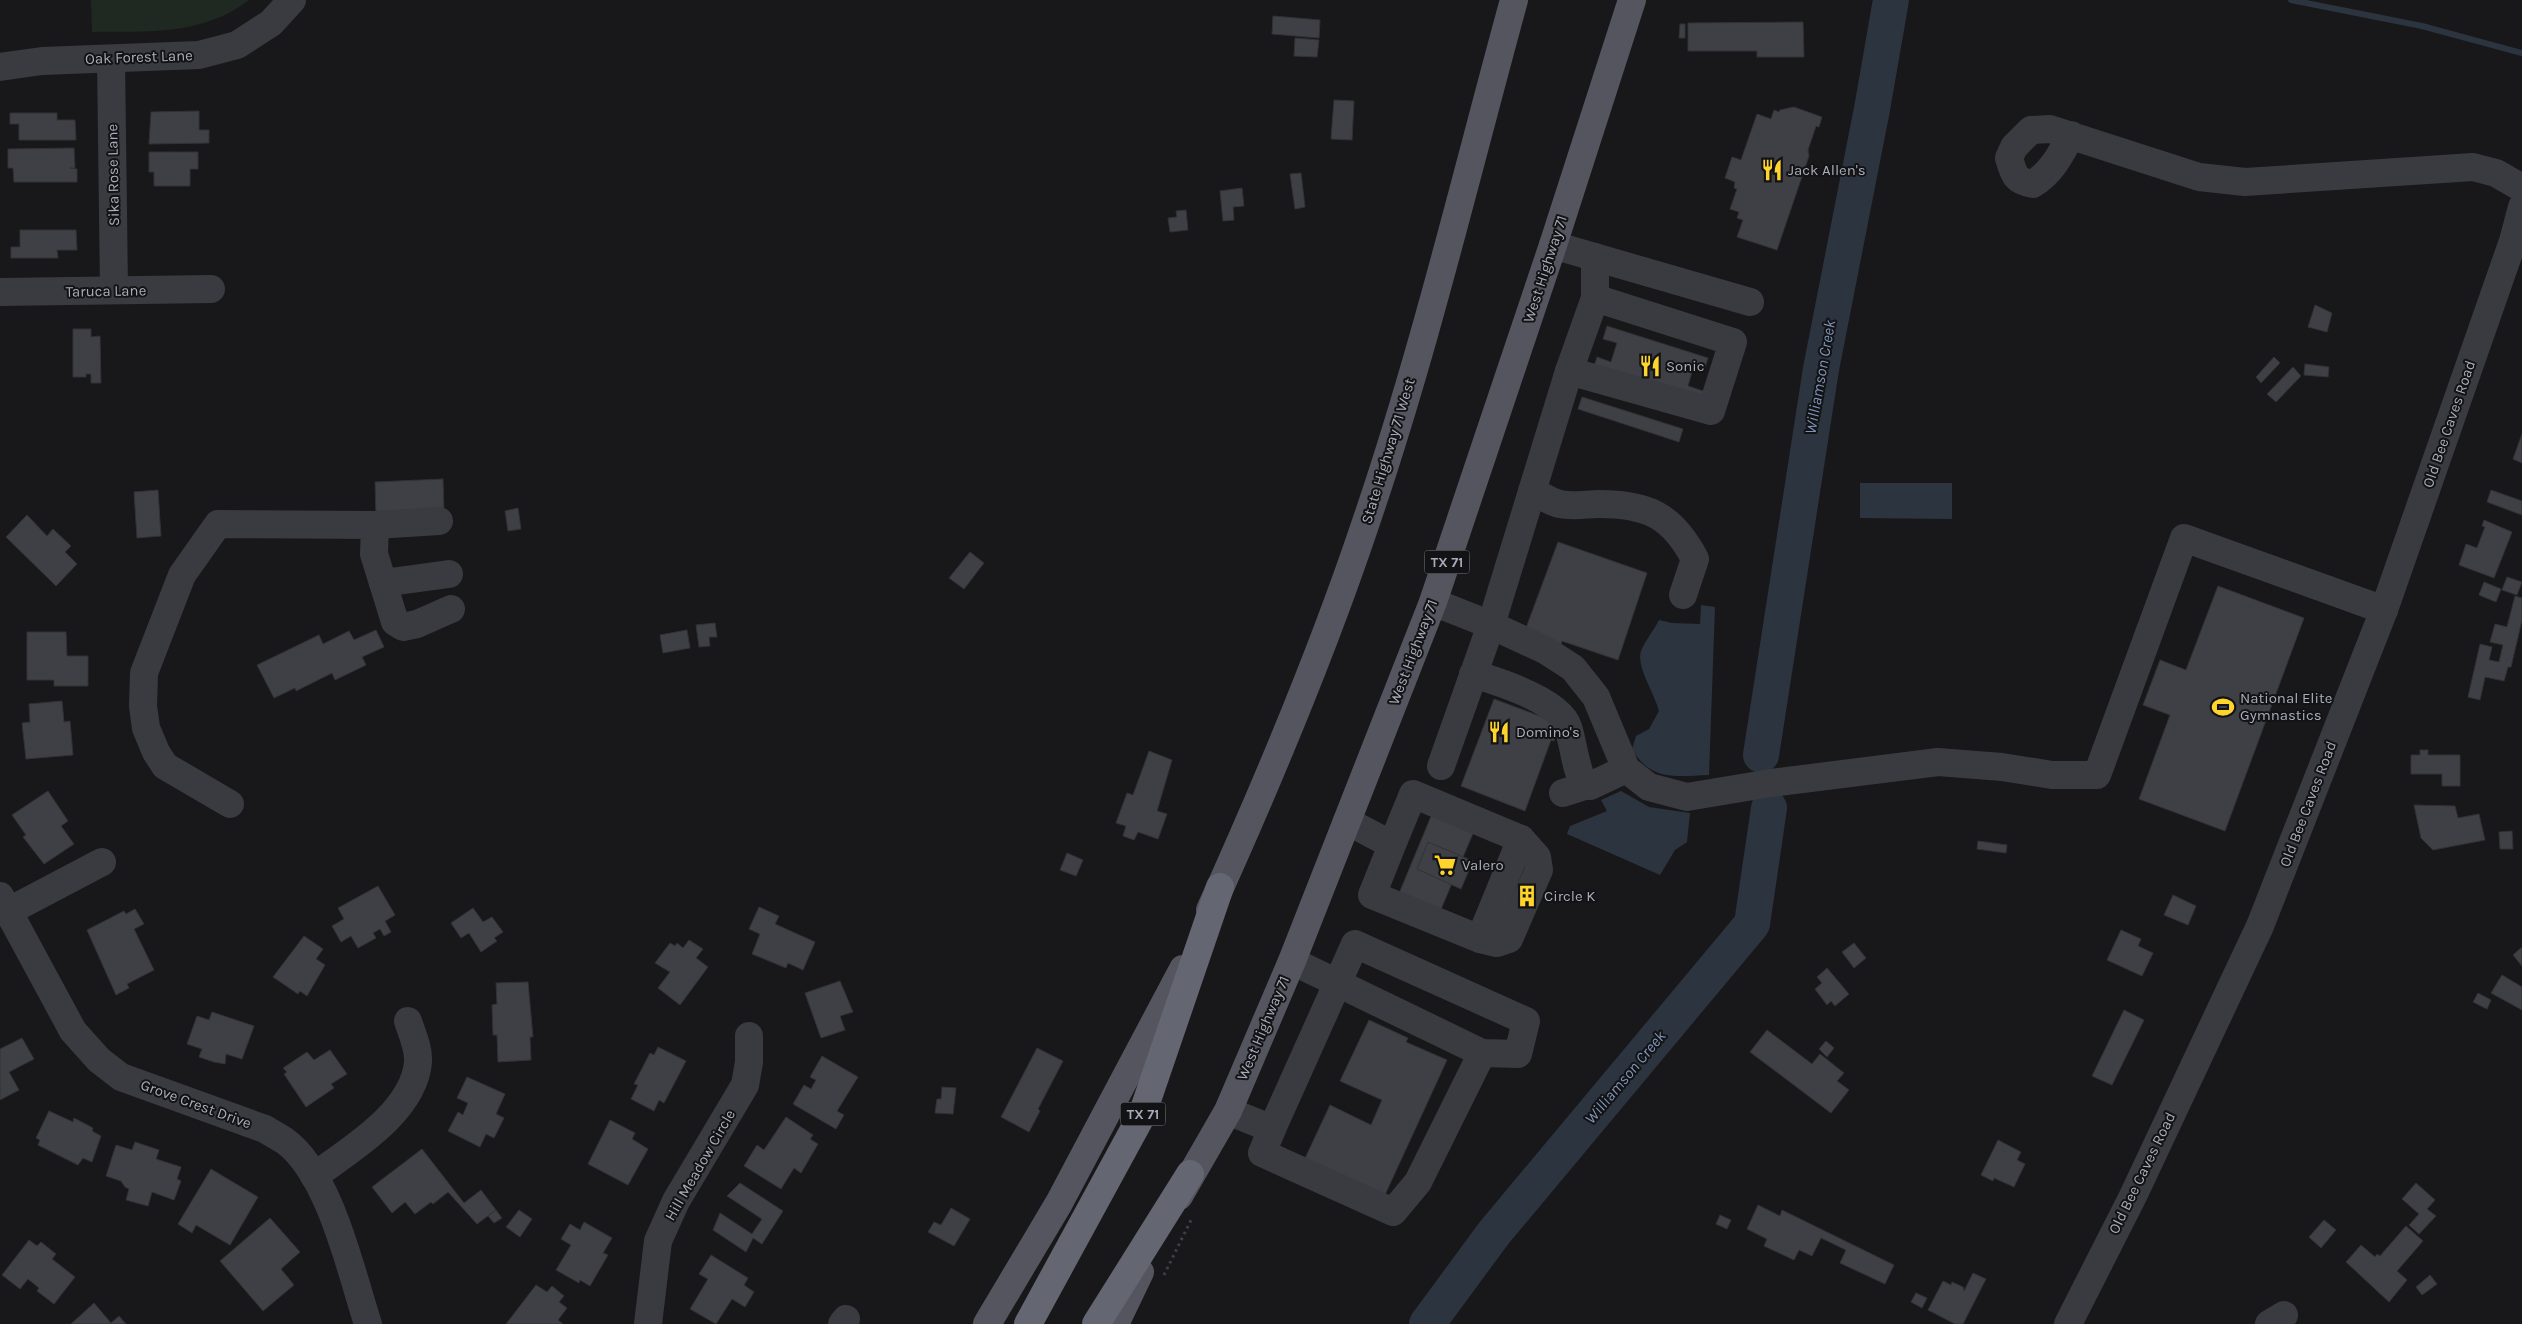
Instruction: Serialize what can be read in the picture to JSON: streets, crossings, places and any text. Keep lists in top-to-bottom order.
{
  "streets": {
    "highway": ["TX 71"],
    "main road": ["West Highway 71", "State Highway 71 West"],
    "street": [
      "Oak Forest Lane",
      "Sika Rose Lane",
      "Taruca Lane",
      "Old Bee Caves Road",
      "Grove Crest Drive",
      "Hill Meadow Circle"
    ]
  },
  "crossings": [
    ["Oak Forest Lane", "Sika Rose Lane"],
    ["Sika Rose Lane", "Taruca Lane"],
    ["West Highway 71", "TX 71"],
    ["State Highway 71 West", "TX 71"]
  ],
  "water": ["Williamson Creek"],
  "places": {
    "restaurant": ["Jack Allen's", "Sonic", "Domino's"],
    "sports": ["National Elite Gymnastics"],
    "supermarket": ["Valero"],
    "building": ["Circle K"]
  }
}
